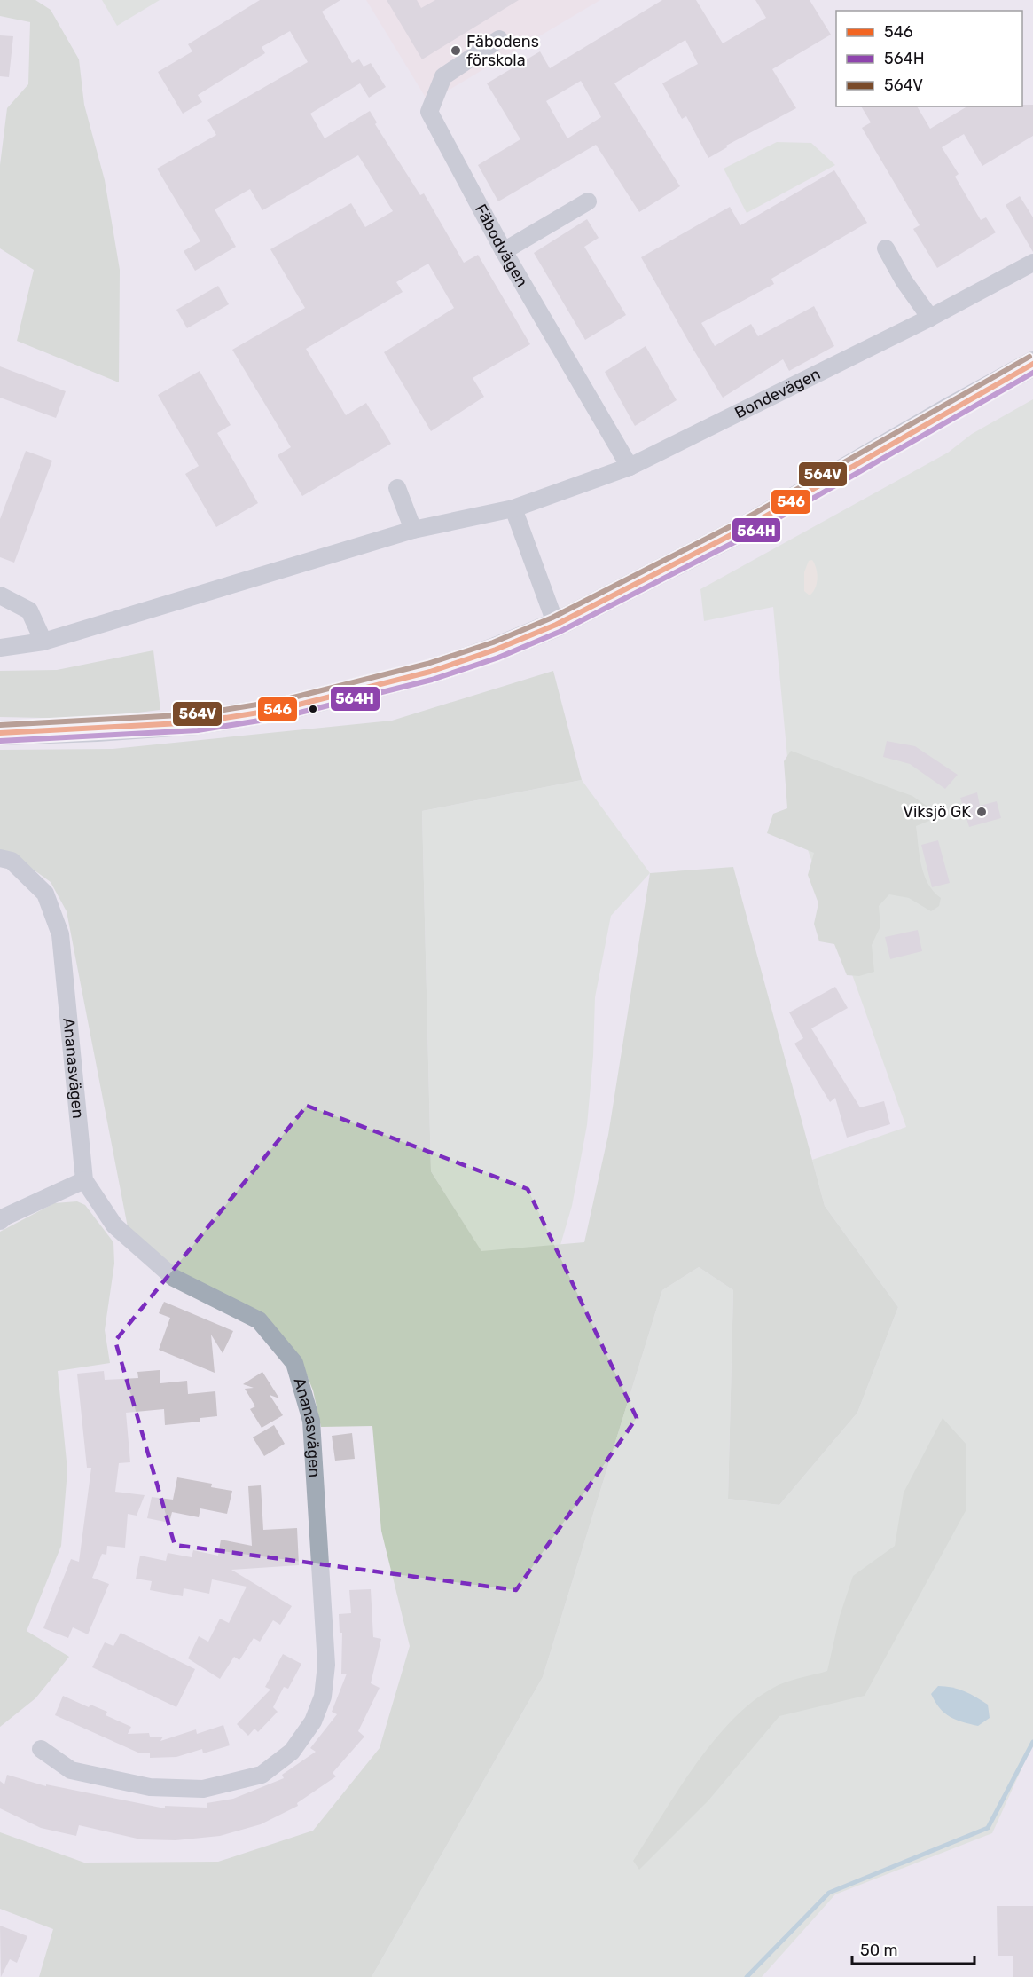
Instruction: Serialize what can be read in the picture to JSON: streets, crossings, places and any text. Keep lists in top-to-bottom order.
{
  "streets": {
    "street": ["Fäbodvägen", "Bondevägen", "Ananasvägen"]
  },
  "crossings": [
    ["Fäbodvägen", "Bondevägen"]
  ],
  "places": ["Fäbodens förskola", "Viksjö GK"],
  "lines": ["transit line 564V", "transit line 546", "transit line 564H"],
  "legend": ["546", "564H", "564V"],
  "scale_bar": "50 m"
}
